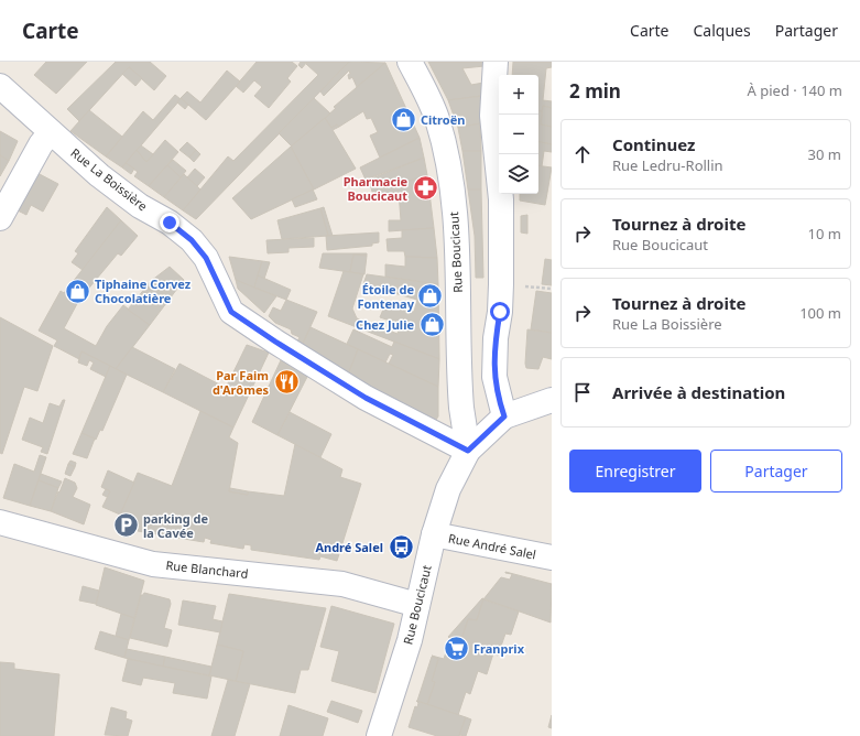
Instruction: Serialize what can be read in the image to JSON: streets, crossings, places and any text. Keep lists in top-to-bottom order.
{
  "streets": {
    "street": [
      "Rue La Boissière",
      "Rue Boucicaut",
      "Rue André Salel",
      "Rue Blanchard"
    ]
  },
  "crossings": [
    ["Rue La Boissière", "Rue Boucicaut"],
    ["Rue Boucicaut", "Rue André Salel"],
    ["Rue Boucicaut", "Rue Blanchard"]
  ],
  "places": {
    "shop": [
      "Citroën",
      "Tiphaine Corvez Chocolatière",
      "Étoile de Fontenay",
      "Chez Julie"
    ],
    "pharmacy": ["Pharmacie Boucicaut"],
    "restaurant": ["Par Faim d'Arômes"],
    "parking": ["parking de la Cavée"],
    "bus stop": ["André Salel"],
    "supermarket": ["Franprix"]
  },
  "page": {
    "header": "Carte",
    "nav": ["Carte", "Calques", "Partager"],
    "heading": ["2 min", "À pied · 140 m"],
    "map_buttons": ["+", "−"],
    "list": [
      ["Continuez", "Rue Ledru-Rollin", "30 m"],
      ["Tournez à droite", "Rue Boucicaut", "10 m"],
      ["Tournez à droite", "Rue La Boissière", "100 m"],
      "Arrivée à destination"
    ],
    "buttons": ["Enregistrer", "Partager"]
  }
}
